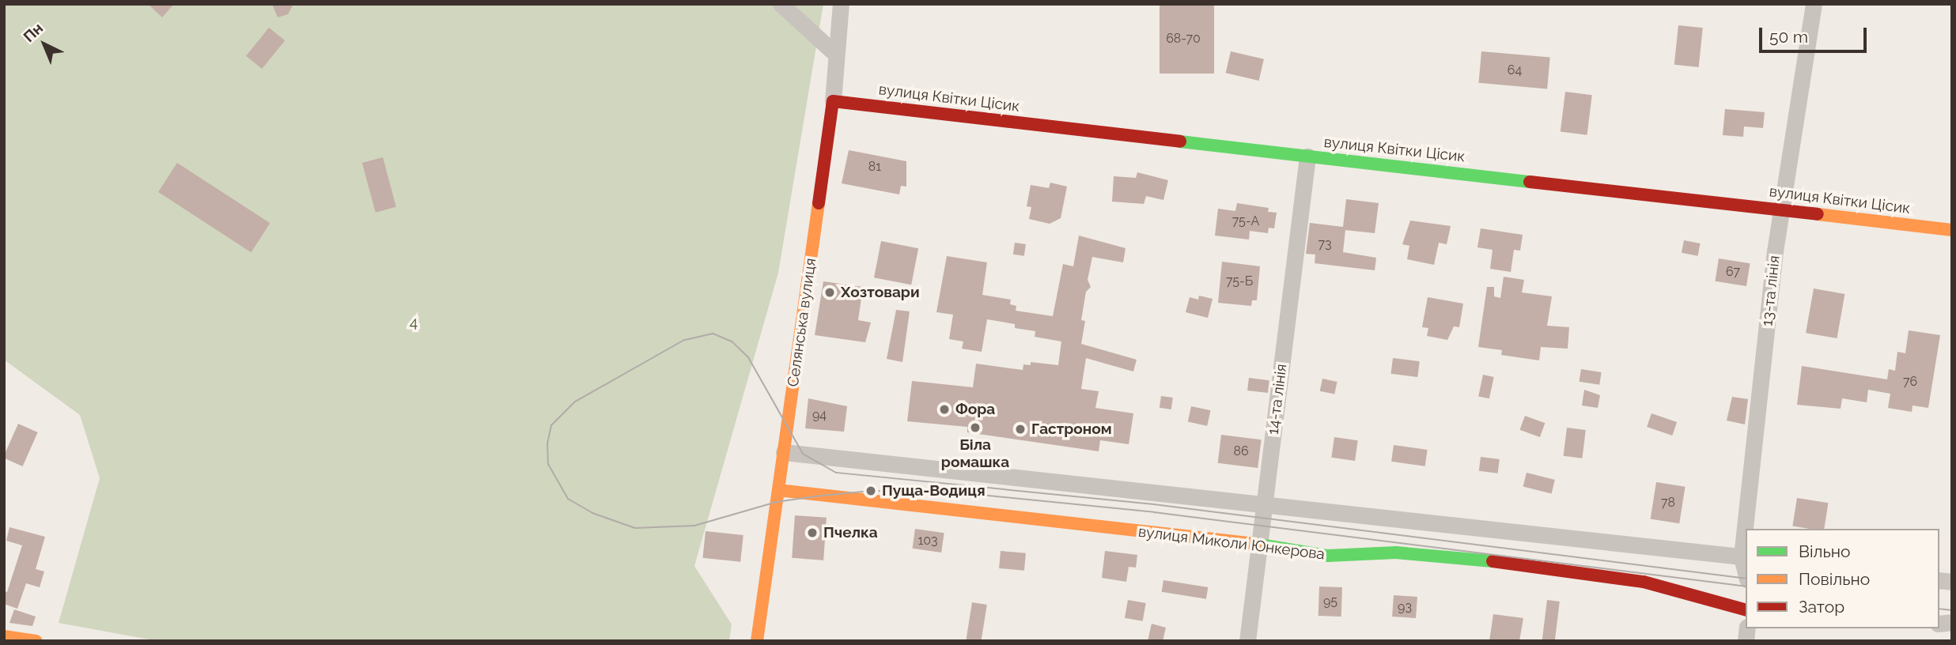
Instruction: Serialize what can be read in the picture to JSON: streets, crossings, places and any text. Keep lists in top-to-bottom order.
{
  "streets": {
    "street": [
      "вулиця Квітки Цісик",
      "13-та лінія",
      "Селянська вулиця",
      "14-та лінія",
      "вулиця Миколи Юнкерова"
    ]
  },
  "crossings": [
    ["вулиця Квітки Цісик", "13-та лінія"],
    ["вулиця Квітки Цісик", "Селянська вулиця"],
    ["вулиця Квітки Цісик", "14-та лінія"],
    ["Селянська вулиця", "вулиця Миколи Юнкерова"],
    ["14-та лінія", "вулиця Миколи Юнкерова"]
  ],
  "parks": ["4"],
  "places": [
    "Хозтовари",
    "Фора",
    "Біла ромашка",
    "Гастроном",
    "Пуща-Водиця",
    "Пчелка"
  ],
  "house_numbers": [
    "68-70",
    "64",
    "81",
    "75-А",
    "73",
    "67",
    "75-Б",
    "76",
    "94",
    "86",
    "78",
    "103",
    "95",
    "93"
  ],
  "legend": ["Вільно", "Повільно", "Затор"],
  "scale_bar": "50 m",
  "north": "top left"
}
